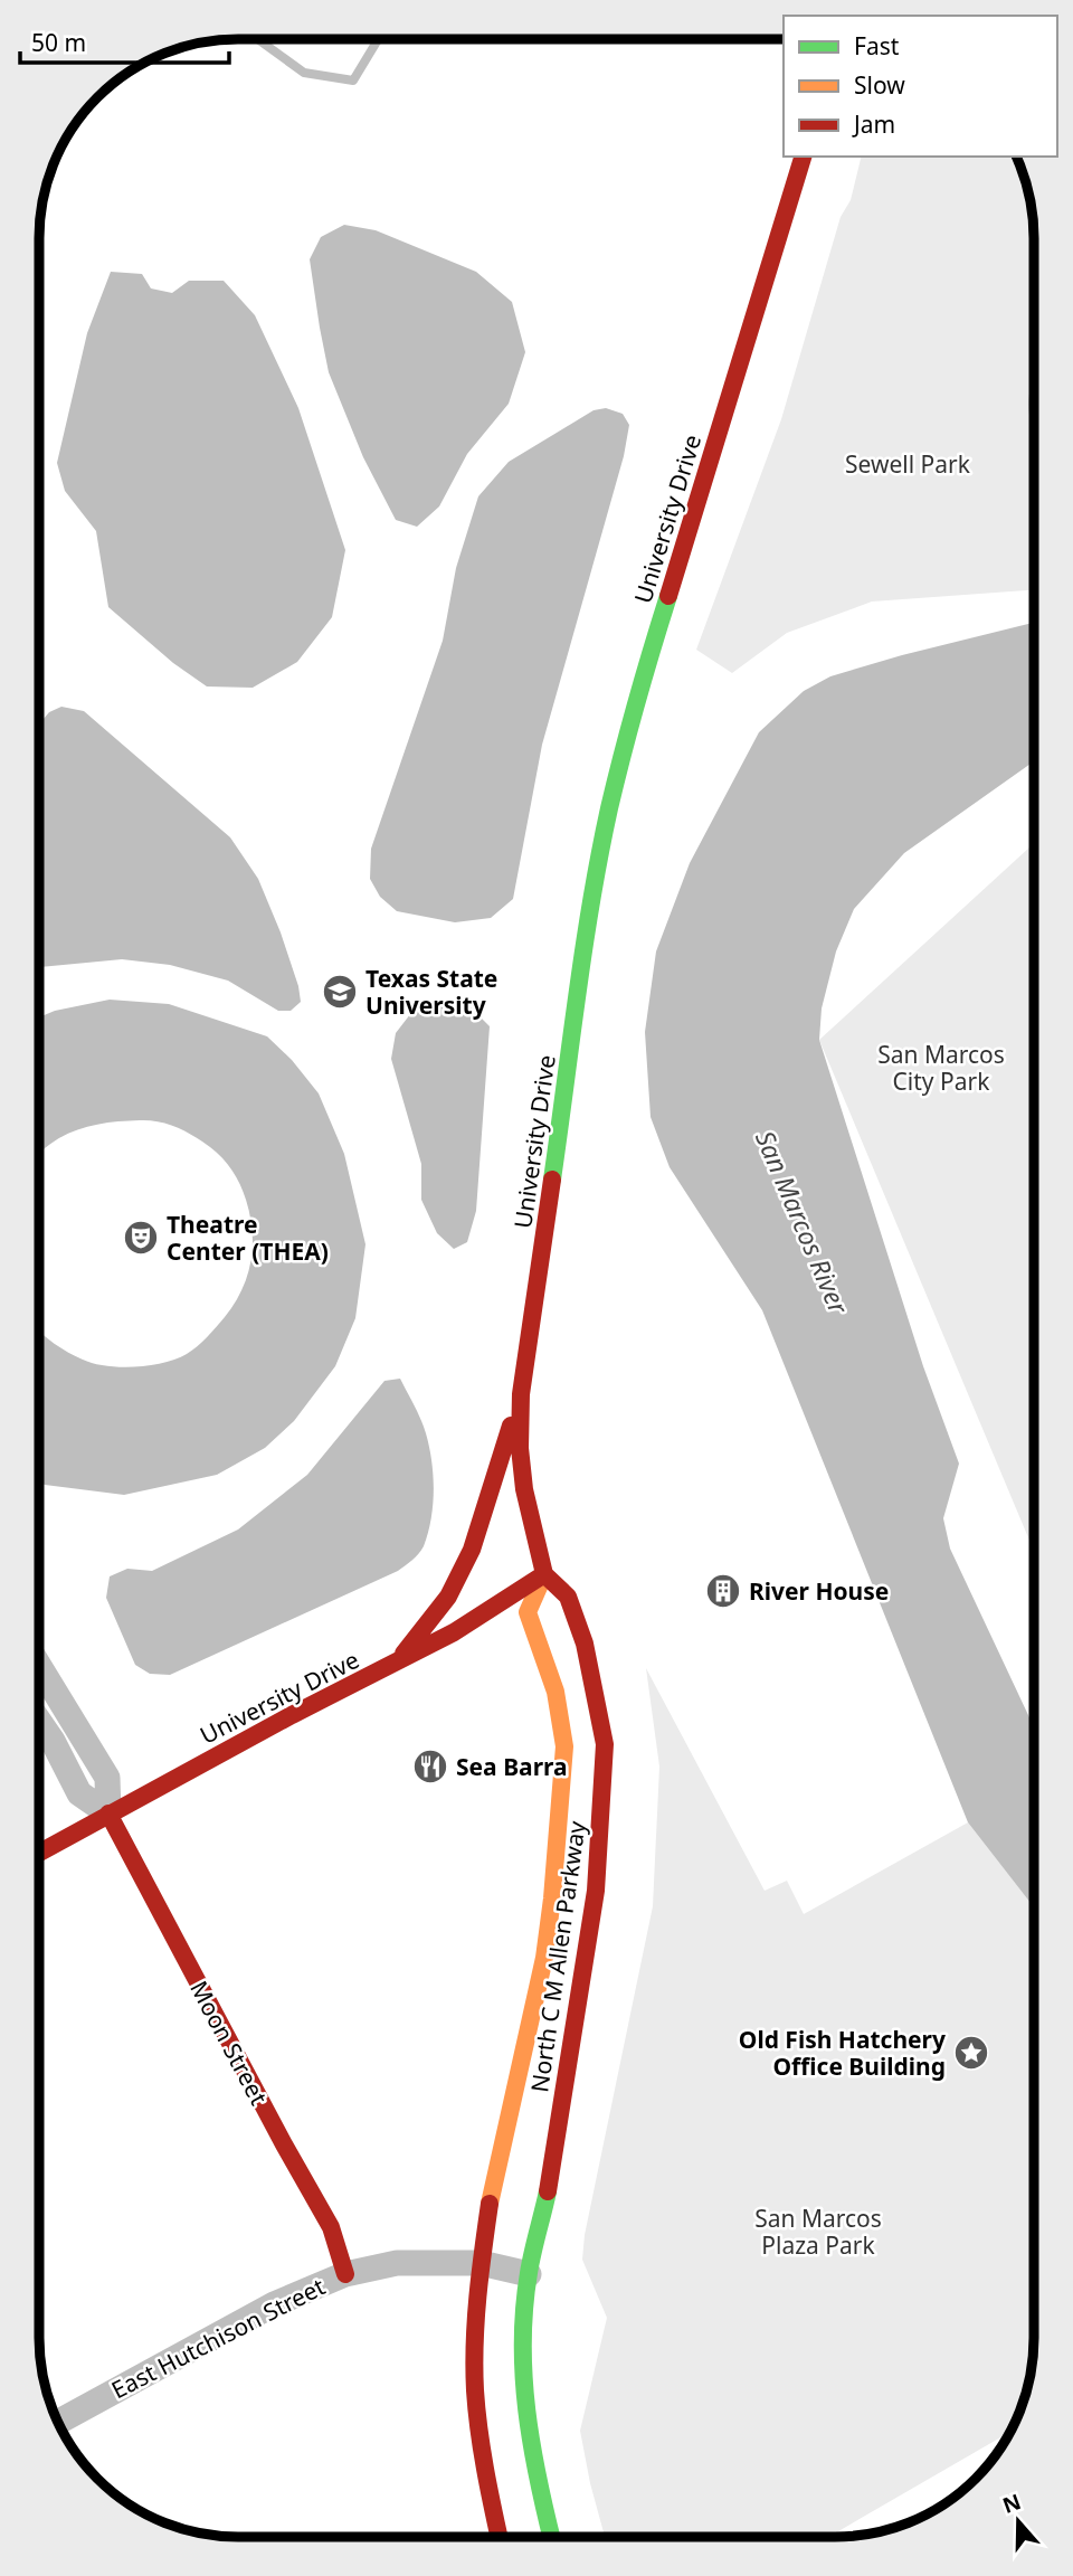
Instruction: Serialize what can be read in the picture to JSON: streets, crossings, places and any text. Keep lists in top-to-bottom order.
{
  "streets": {
    "main road": ["University Drive", "North C M Allen Parkway", "Moon Street"],
    "street": ["East Hutchison Street"]
  },
  "crossings": [
    ["University Drive", "North C M Allen Parkway"],
    ["University Drive", "Moon Street"],
    ["North C M Allen Parkway", "East Hutchison Street"],
    ["Moon Street", "East Hutchison Street"]
  ],
  "water": ["San Marcos River"],
  "parks": ["Sewell Park", "San Marcos City Park", "San Marcos Plaza Park"],
  "places": {
    "school or university": ["Texas State University"],
    "theatre": ["Theatre Center (THEA)"],
    "building": ["River House"],
    "restaurant": ["Sea Barra"],
    "place": ["Old Fish Hatchery Office Building"]
  },
  "legend": ["Fast", "Slow", "Jam"],
  "scale_bar": "50 m",
  "north": "top"
}
